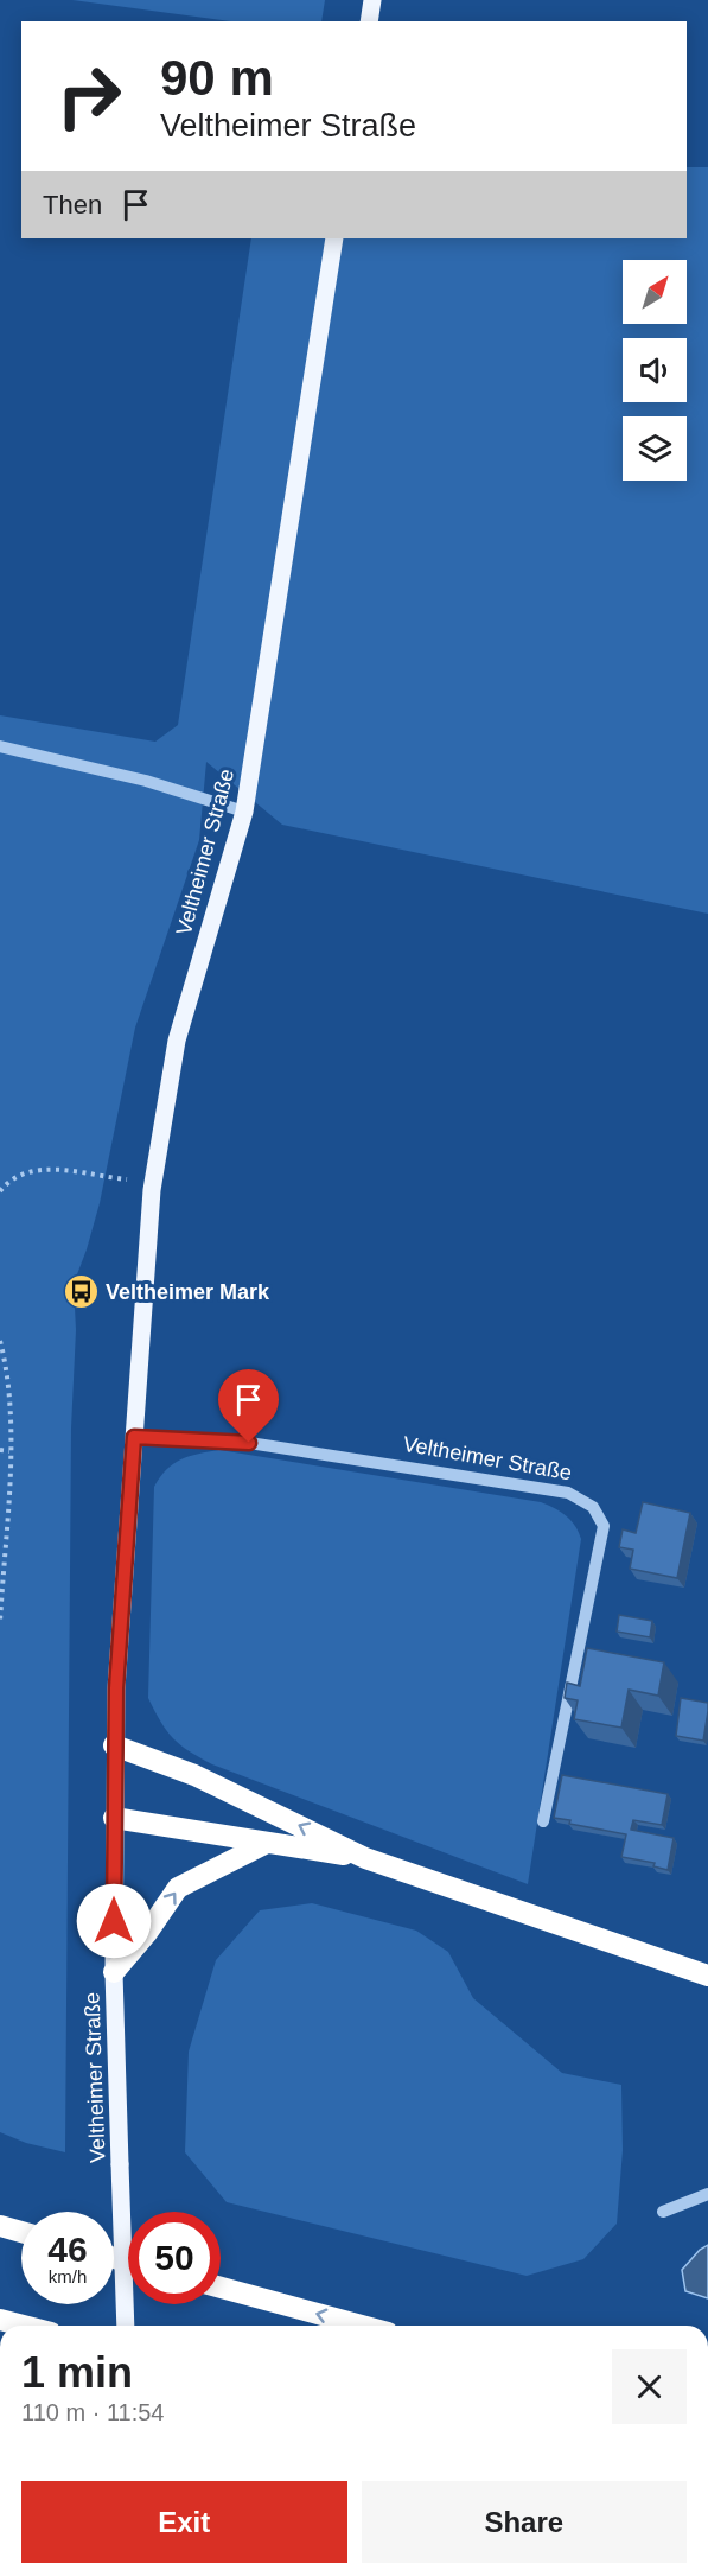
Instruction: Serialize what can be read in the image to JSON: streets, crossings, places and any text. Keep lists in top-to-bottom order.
{
  "streets": {
    "main road": ["Veltheimer Straße"]
  },
  "places": {
    "bus stop": ["Veltheimer Mark"]
  },
  "north": "top right",
  "page": {
    "turn": ["90 m", "Veltheimer Straße"],
    "then": "Then",
    "speed": "46 km/h",
    "limit": "50",
    "heading": ["1 min", "110 m · 11:54"],
    "buttons": ["Exit", "Share"]
  }
}
